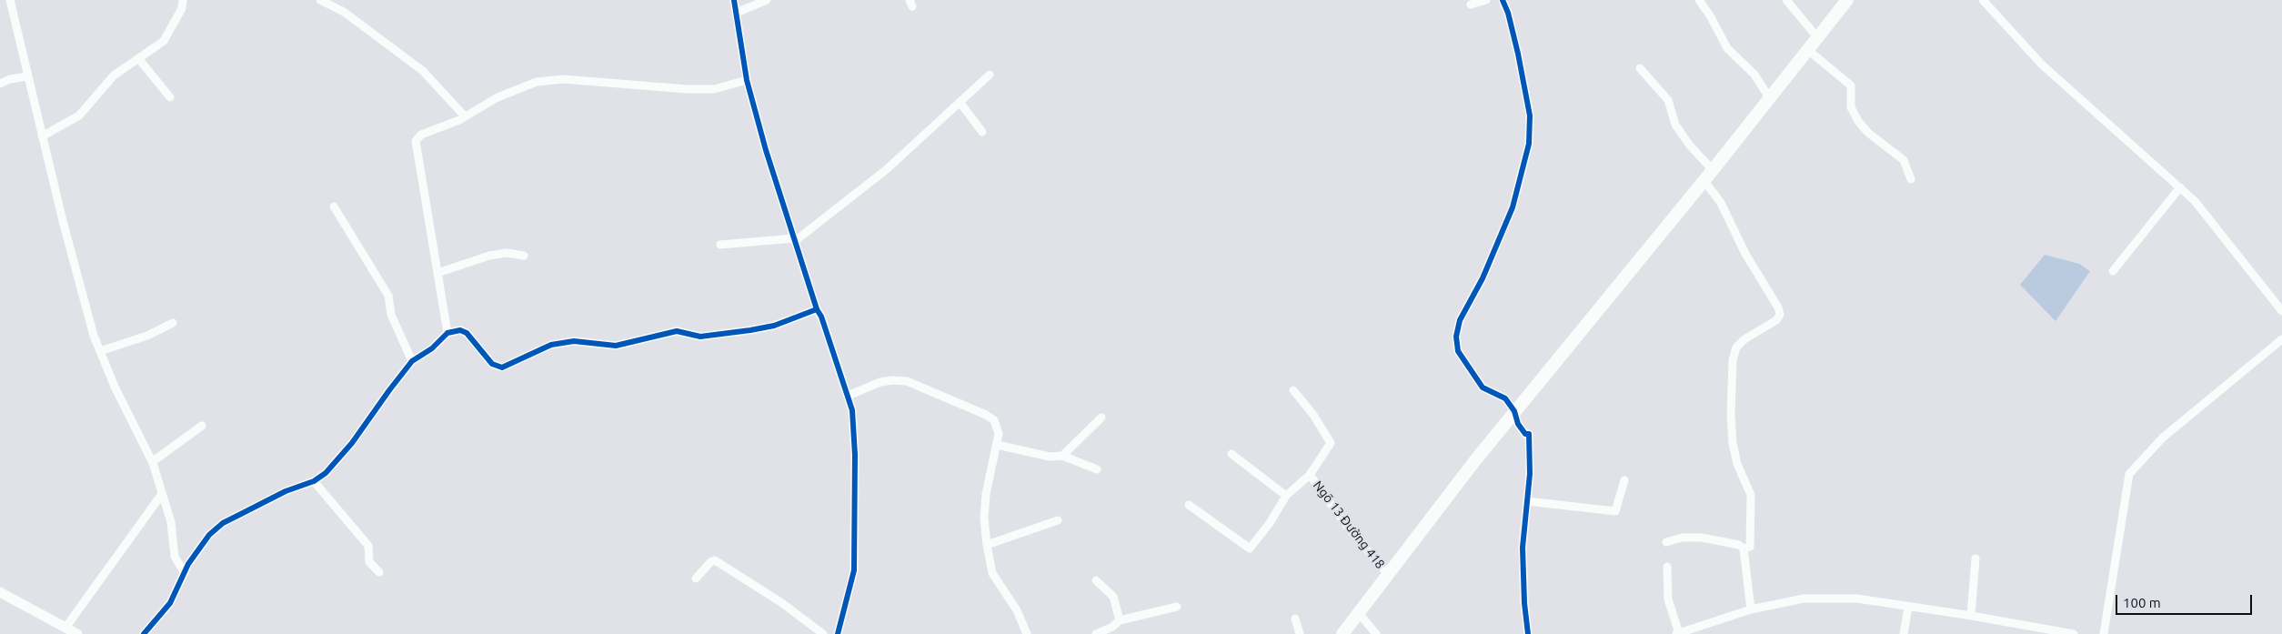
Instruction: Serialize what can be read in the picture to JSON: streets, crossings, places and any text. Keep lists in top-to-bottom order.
{
  "streets": {
    "street": ["Ngõ 13 Đường 418"]
  },
  "scale_bar": "100 m"
}
